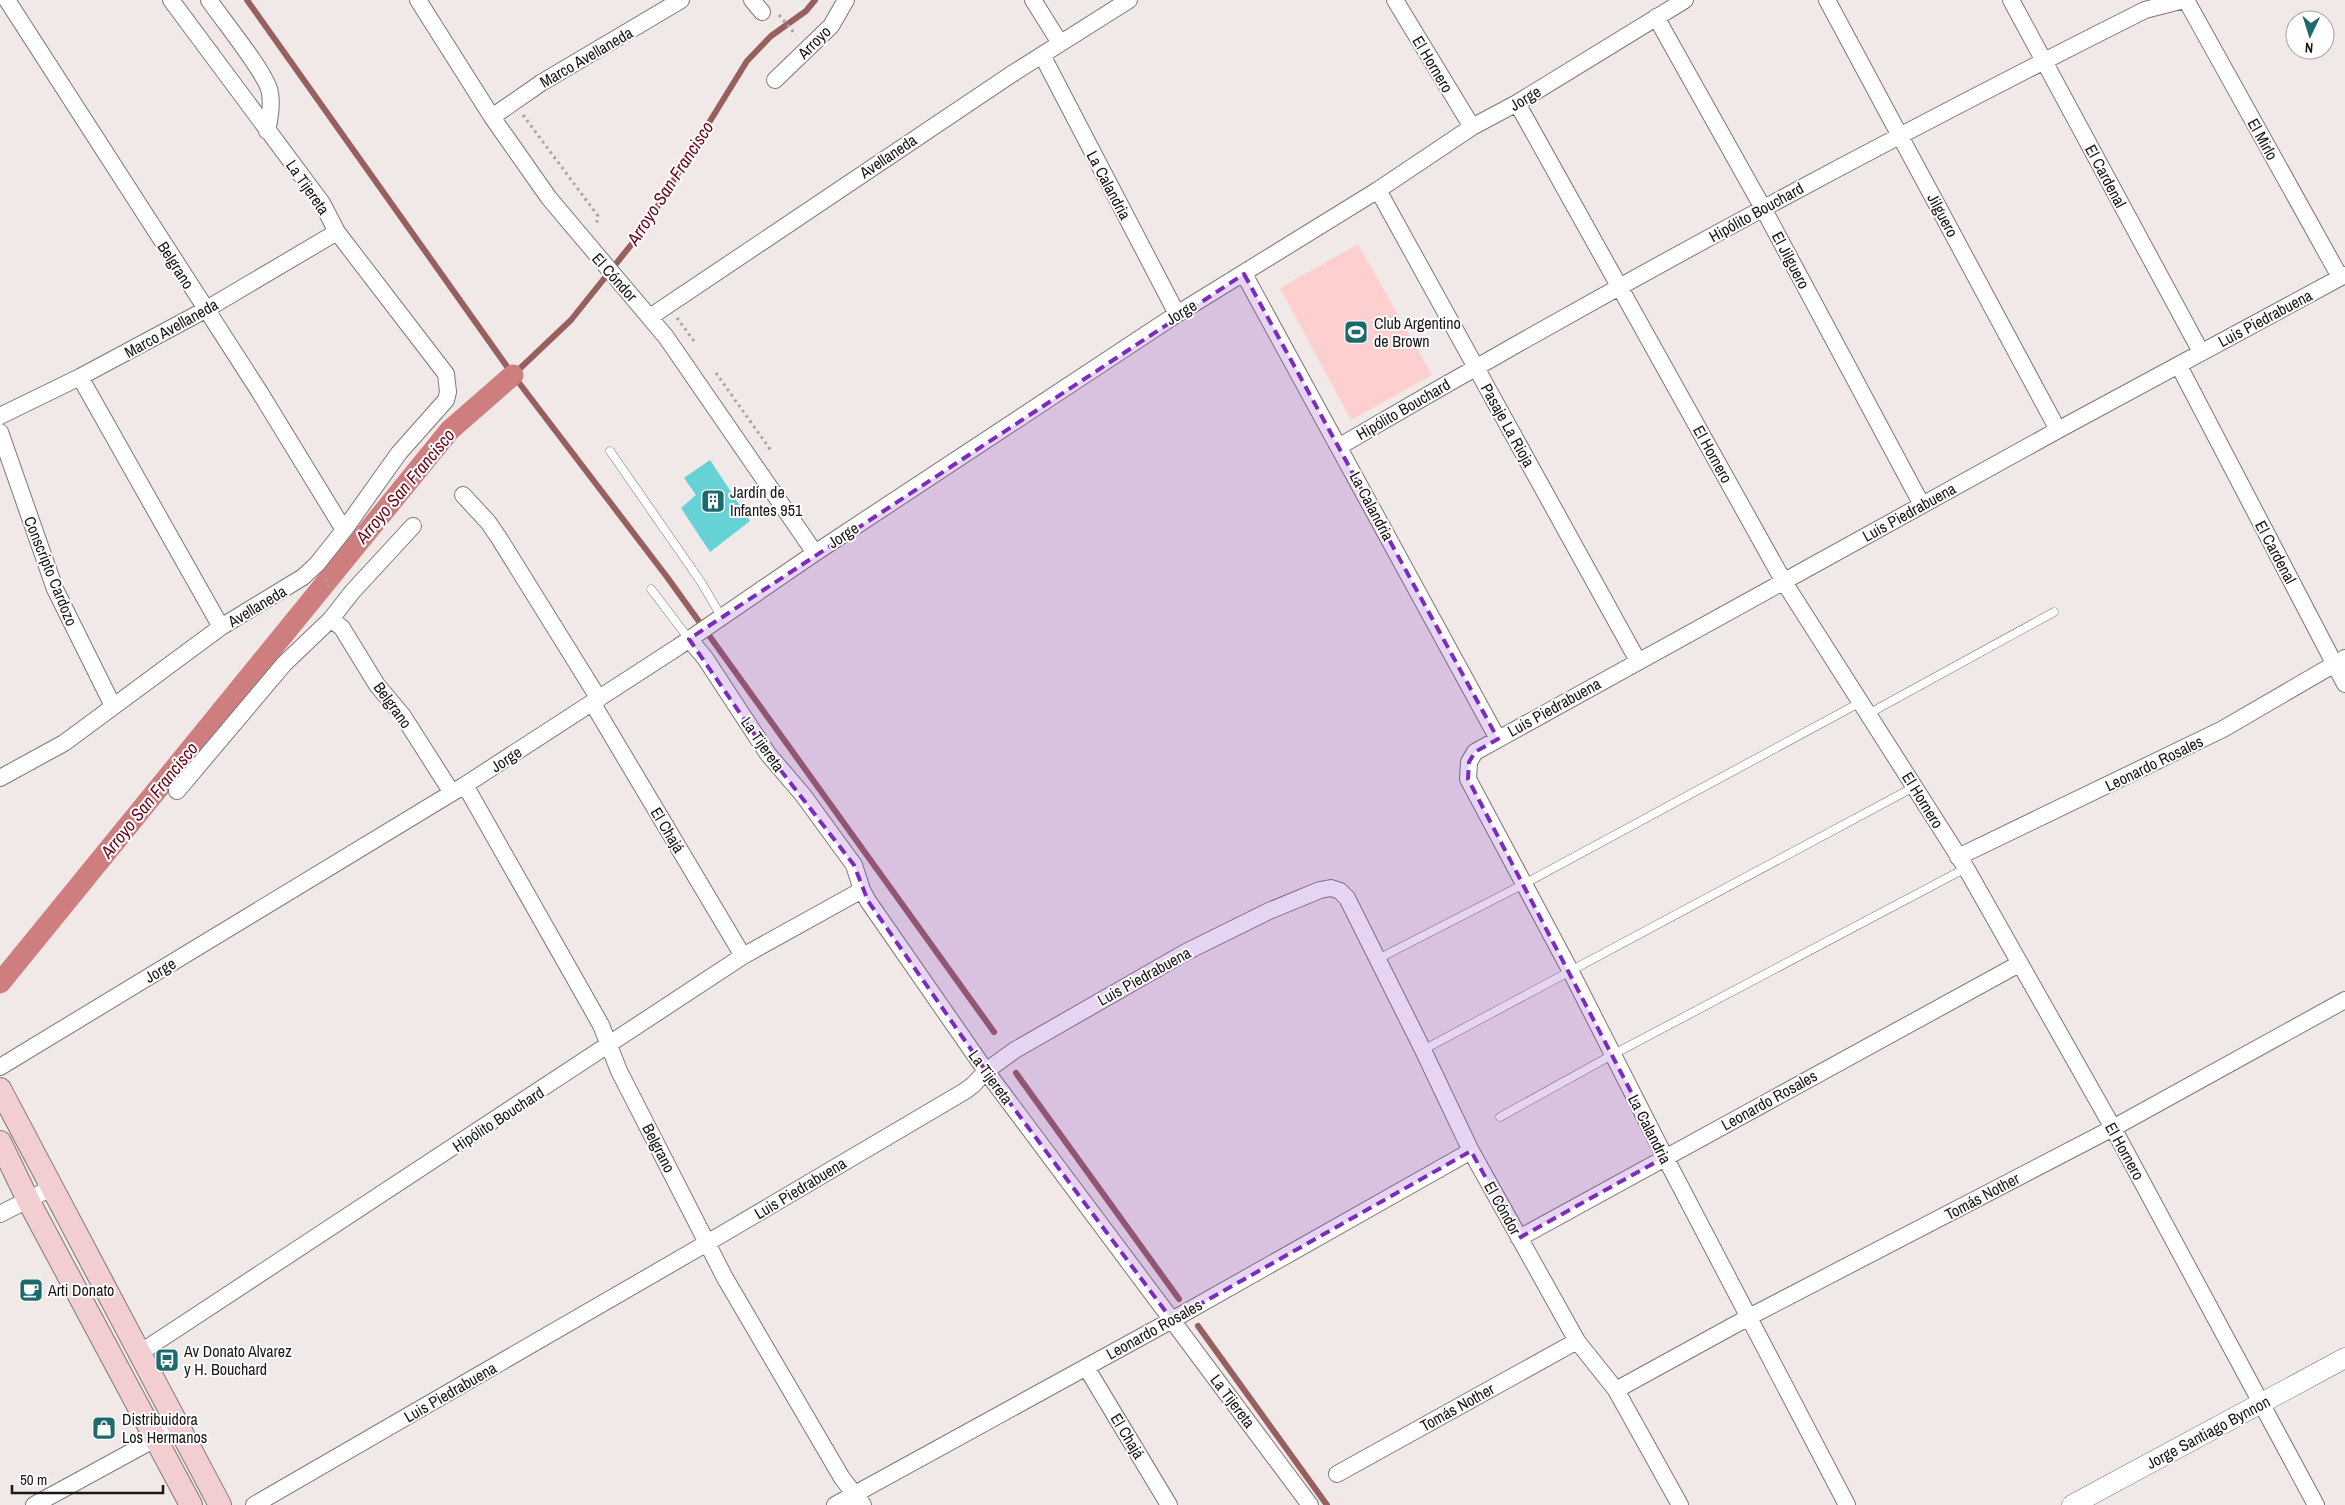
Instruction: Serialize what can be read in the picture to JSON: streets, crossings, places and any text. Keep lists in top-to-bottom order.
{
  "streets": {
    "street": [
      "Arroyo",
      "Marco Avellaneda",
      "El Hornero",
      "Jorge",
      "El Mirlo",
      "Avellaneda",
      "El Cardenal",
      "La Calandria",
      "La Tijereta",
      "Hipólito Bouchard",
      "Jilguero",
      "El Jilguero",
      "Belgrano",
      "El Cóndor",
      "Luis Piedrabuena",
      "Pasaje La Rioja",
      "Conscripto Cardozo",
      "Leonardo Rosales",
      "El Chajá",
      "Tomás Nother",
      "Jorge Santiago Bynnon"
    ]
  },
  "crossings": [
    ["Marco Avellaneda", "La Tijereta"],
    ["Marco Avellaneda", "Belgrano"],
    ["Marco Avellaneda", "El Cóndor"],
    ["El Hornero", "Jorge"],
    ["El Hornero", "Hipólito Bouchard"],
    ["El Hornero", "Luis Piedrabuena"],
    ["El Hornero", "Leonardo Rosales"],
    ["El Hornero", "Tomás Nother"],
    ["El Hornero", "Jorge Santiago Bynnon"],
    ["Jorge", "La Calandria"],
    ["Jorge", "La Tijereta"],
    ["Jorge", "El Jilguero"],
    ["Jorge", "Belgrano"],
    ["Jorge", "El Cóndor"],
    ["Jorge", "Pasaje La Rioja"],
    ["Jorge", "El Chajá"],
    ["El Mirlo", "Hipólito Bouchard"],
    ["El Mirlo", "Luis Piedrabuena"],
    ["Avellaneda", "La Calandria"],
    ["Avellaneda", "La Tijereta"],
    ["Avellaneda", "Belgrano"],
    ["Avellaneda", "El Cóndor"],
    ["Avellaneda", "Conscripto Cardozo"],
    ["El Cardenal", "Hipólito Bouchard"],
    ["El Cardenal", "Luis Piedrabuena"],
    ["El Cardenal", "Leonardo Rosales"],
    ["La Calandria", "Hipólito Bouchard"],
    ["La Calandria", "Luis Piedrabuena"],
    ["La Calandria", "Leonardo Rosales"],
    ["La Calandria", "Tomás Nother"],
    ["La Tijereta", "Hipólito Bouchard"],
    ["La Tijereta", "Luis Piedrabuena"],
    ["La Tijereta", "Leonardo Rosales"],
    ["Hipólito Bouchard", "Jilguero"],
    ["Hipólito Bouchard", "El Jilguero"],
    ["Hipólito Bouchard", "Belgrano"],
    ["Hipólito Bouchard", "Pasaje La Rioja"],
    ["Hipólito Bouchard", "El Chajá"],
    ["Jilguero", "Luis Piedrabuena"],
    ["El Jilguero", "Luis Piedrabuena"],
    ["Belgrano", "Luis Piedrabuena"],
    ["Belgrano", "Leonardo Rosales"],
    ["El Cóndor", "Luis Piedrabuena"],
    ["El Cóndor", "Leonardo Rosales"],
    ["El Cóndor", "Tomás Nother"],
    ["Luis Piedrabuena", "Pasaje La Rioja"],
    ["Leonardo Rosales", "El Chajá"]
  ],
  "water": ["Arroyo San Francisco"],
  "places": {
    "sports": ["Club Argentino de Brown"],
    "building": ["Jardín de Infantes 951"],
    "cafe": ["Arti Donato"],
    "bus stop": ["Av Donato Alvarez y H. Bouchard"],
    "shop": ["Distribuidora Los Hermanos"]
  },
  "scale_bar": "50 m",
  "north": "bottom"
}
